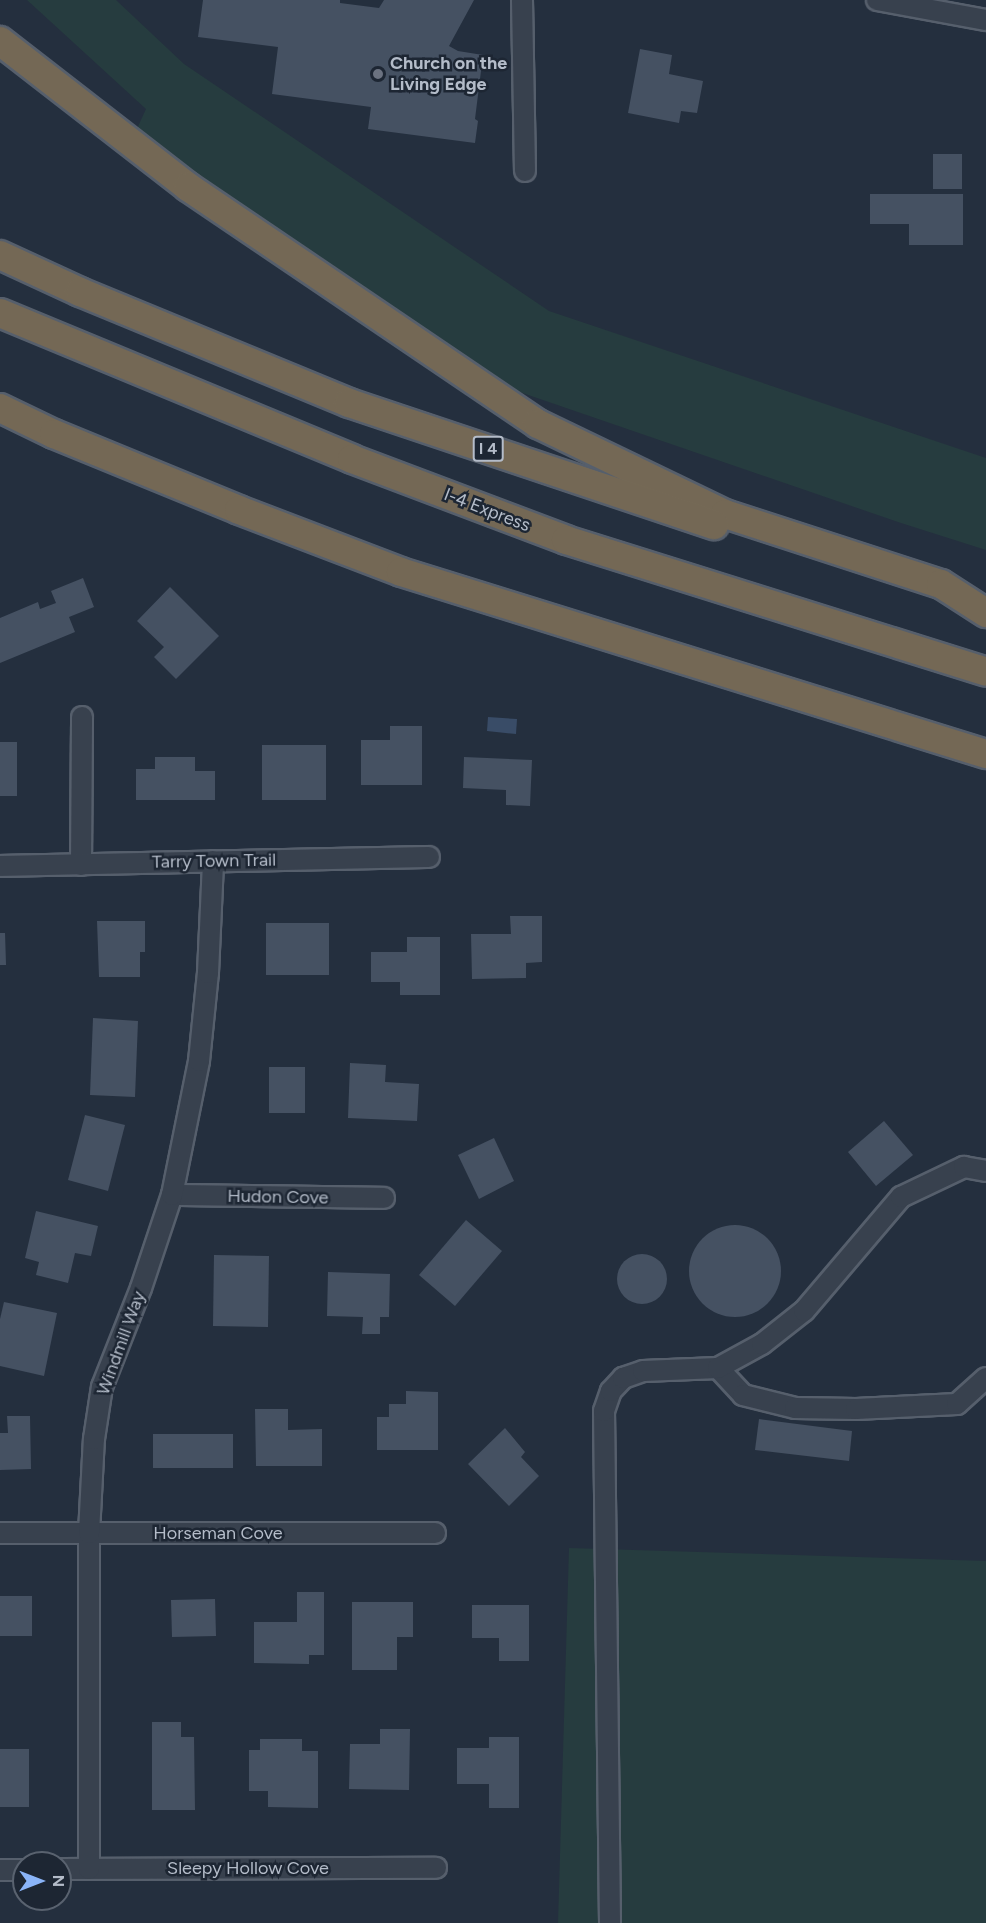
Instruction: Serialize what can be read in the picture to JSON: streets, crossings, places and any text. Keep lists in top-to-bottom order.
{
  "streets": {
    "highway": ["I 4", "I-4 Express"],
    "street": [
      "Tarry Town Trail",
      "Hudon Cove",
      "Windmill Way",
      "Horseman Cove",
      "Sleepy Hollow Cove"
    ]
  },
  "crossings": [
    ["Tarry Town Trail", "Windmill Way"],
    ["Hudon Cove", "Windmill Way"],
    ["Windmill Way", "Horseman Cove"],
    ["Windmill Way", "Sleepy Hollow Cove"]
  ],
  "places": ["Church on the Living Edge"],
  "north": "right"
}
